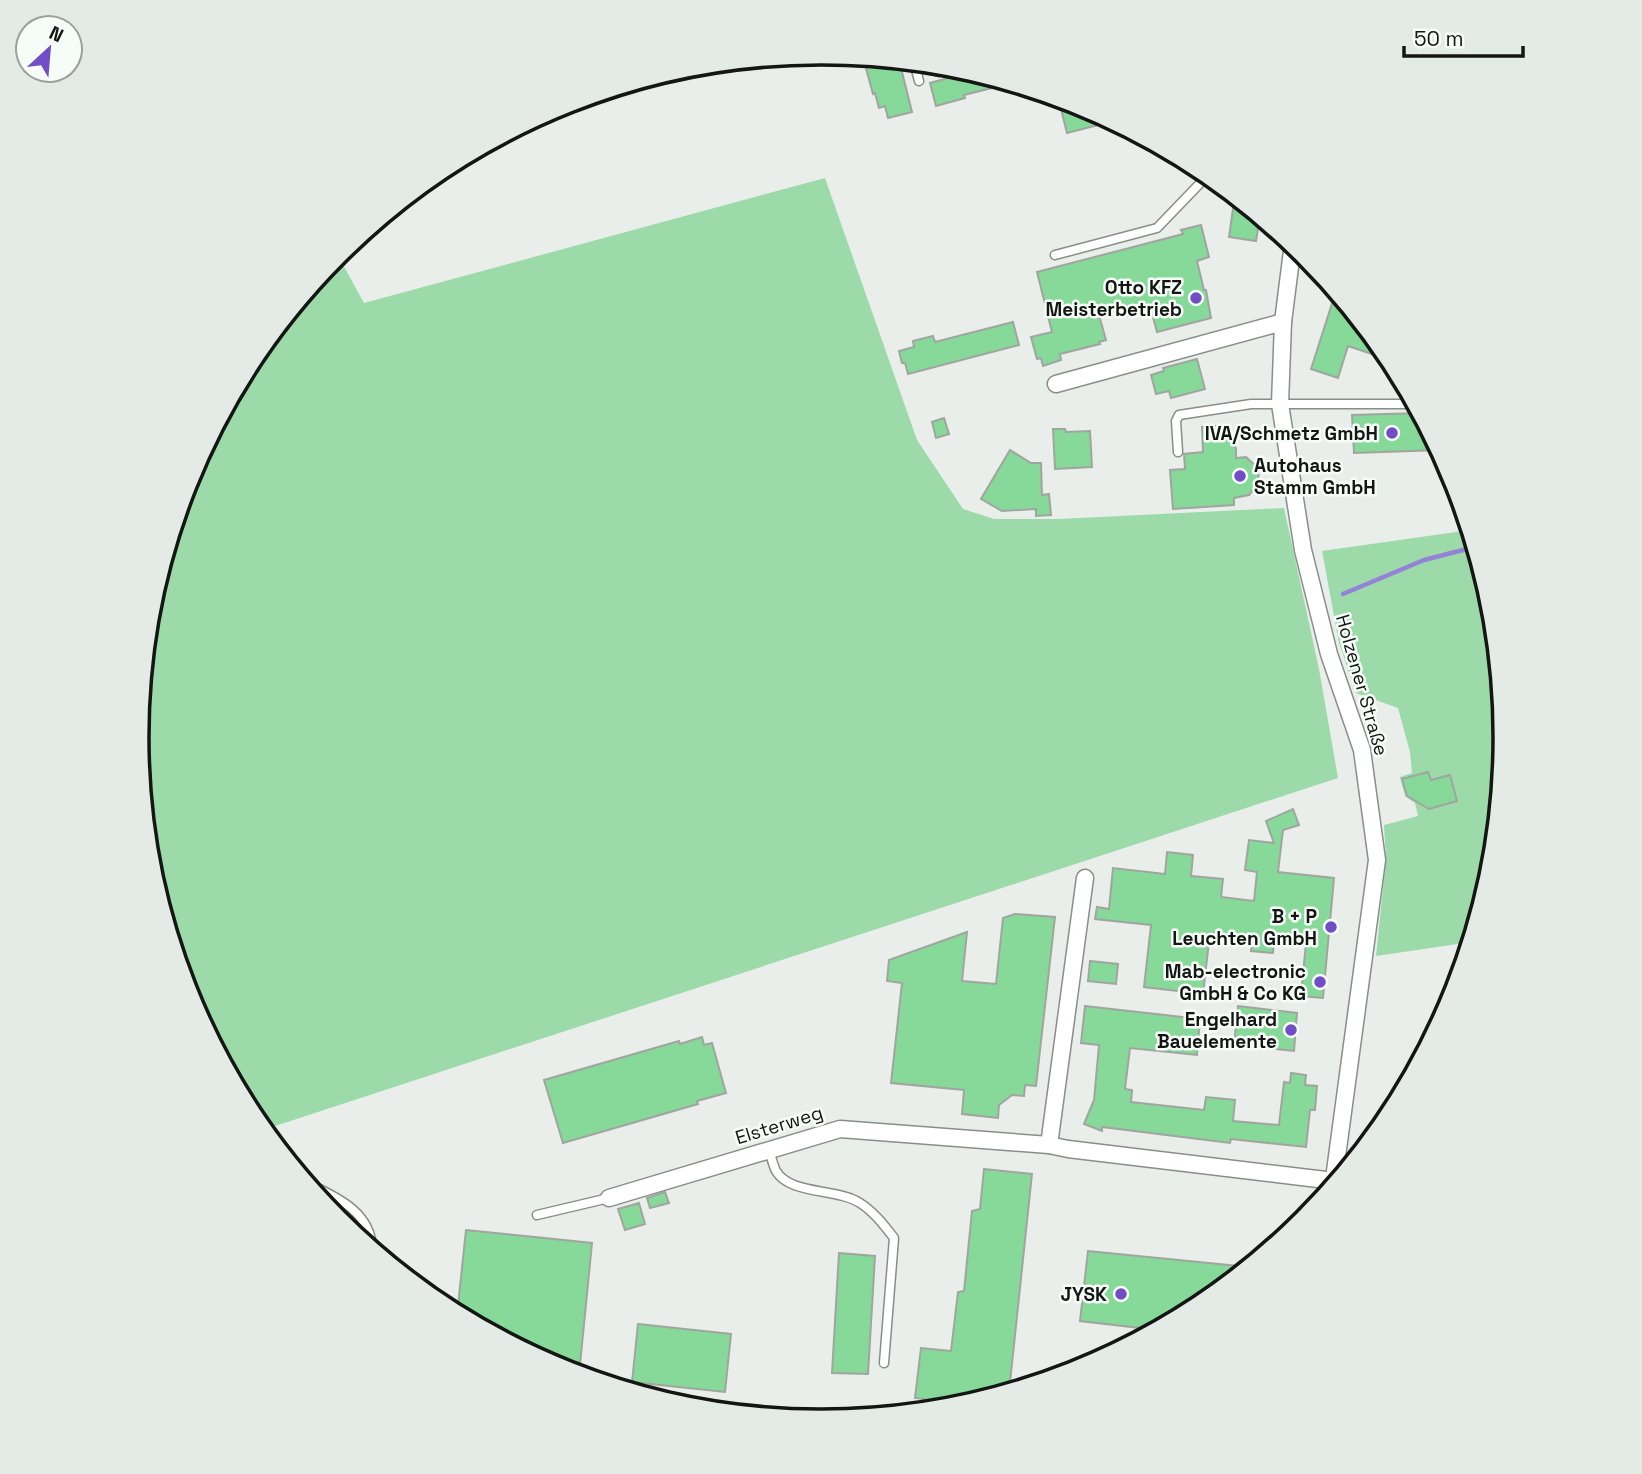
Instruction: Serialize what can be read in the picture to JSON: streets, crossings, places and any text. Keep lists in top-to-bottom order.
{
  "streets": {
    "street": ["Holzener Straße", "Elsterweg"]
  },
  "places": [
    "Otto KFZ Meisterbetrieb",
    "IVA/Schmetz GmbH",
    "Autohaus Stamm GmbH",
    "B + P Leuchten GmbH",
    "Mab-electronic GmbH & Co KG",
    "Engelhard Bauelemente",
    "JYSK"
  ],
  "scale_bar": "50 m",
  "north": "top right"
}
